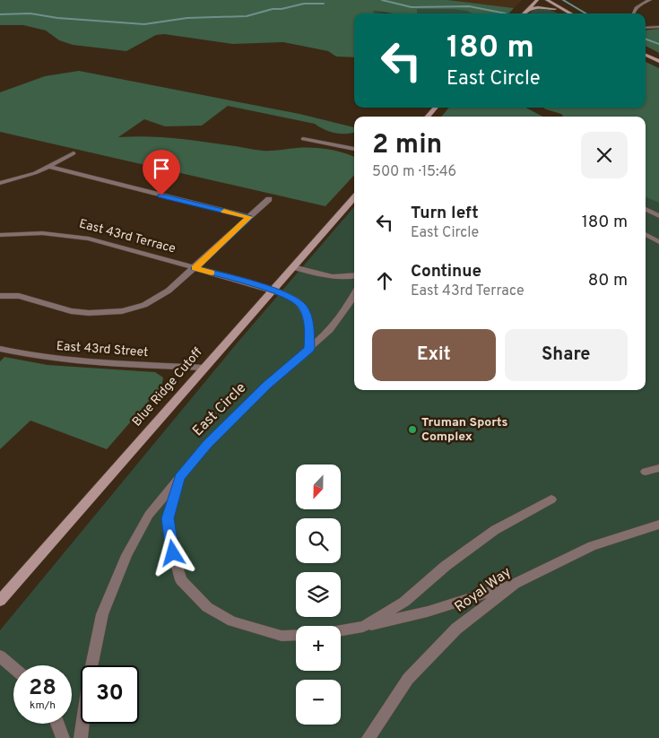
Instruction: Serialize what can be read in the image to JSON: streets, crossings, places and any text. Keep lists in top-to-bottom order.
{
  "streets": {
    "main road": ["Blue Ridge Cutoff"],
    "street": [
      "East 43rd Terrace",
      "East 43rd Street",
      "East Circle",
      "Royal Way"
    ]
  },
  "crossings": [
    ["East 43rd Terrace", "Blue Ridge Cutoff"],
    ["East 43rd Street", "Blue Ridge Cutoff"]
  ],
  "places": ["Truman Sports Complex"],
  "north": "bottom",
  "page": {
    "turn": ["180 m", "East Circle"],
    "heading": ["2 min", "500 m · 15:46"],
    "list": [
      {
        "name": "Turn left",
        "note": "East Circle",
        "value": "180 m"
      },
      {
        "name": "Continue",
        "note": "East 43rd Terrace",
        "value": "80 m"
      }
    ],
    "buttons": ["Exit", "Share"],
    "map_buttons": ["+", "−"],
    "speed": "28 km/h",
    "limit": "30"
  }
}
